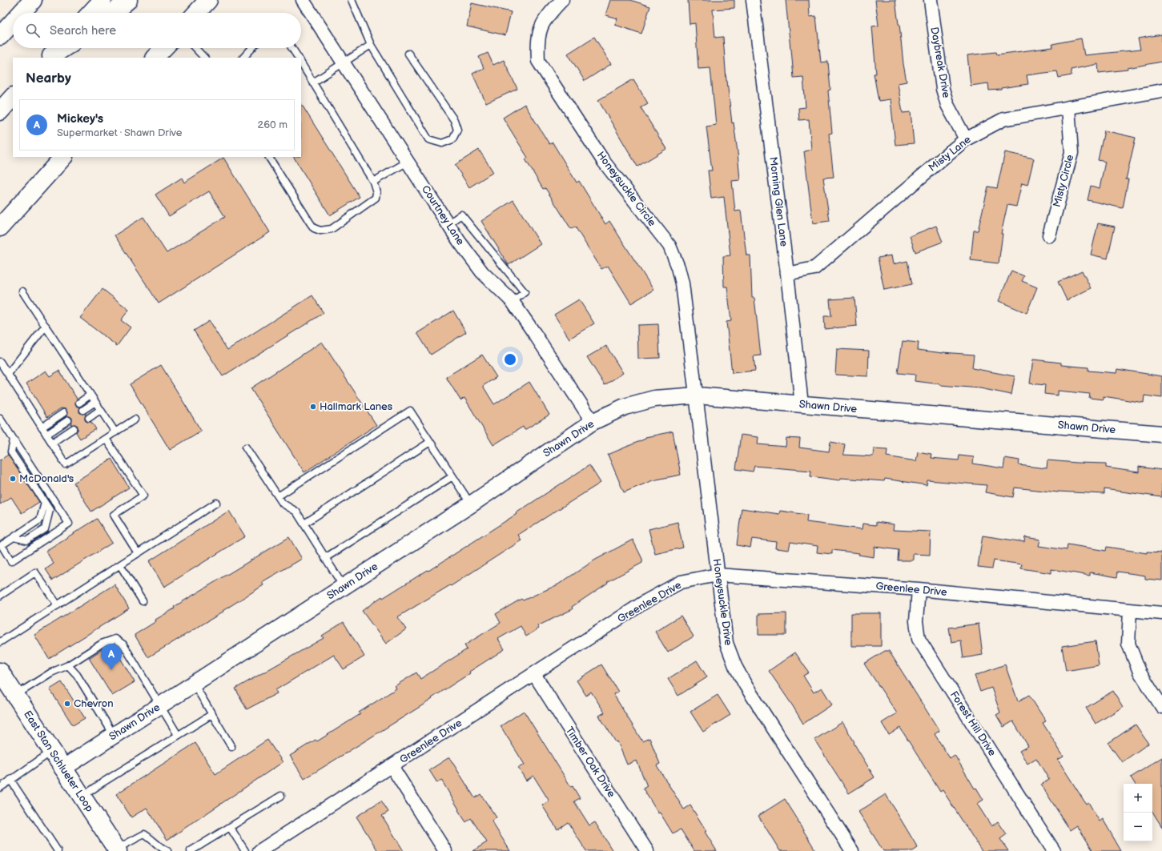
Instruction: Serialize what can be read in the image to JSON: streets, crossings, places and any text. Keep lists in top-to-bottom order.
{
  "streets": {
    "main road": ["East Stan Schlueter Loop"],
    "street": [
      "Daybreak Drive",
      "Misty Lane",
      "Misty Circle",
      "Honeysuckle Circle",
      "Morning Glen Lane",
      "Courtney Lane",
      "Shawn Drive",
      "Greenlee Drive",
      "Honeysuckle Drive",
      "Forest Hill Drive",
      "Timber Oak Drive"
    ]
  },
  "crossings": [
    ["Daybreak Drive", "Misty Lane"],
    ["Misty Lane", "Misty Circle"],
    ["Misty Lane", "Morning Glen Lane"],
    ["Honeysuckle Circle", "Shawn Drive"],
    ["Honeysuckle Circle", "Honeysuckle Drive"],
    ["Morning Glen Lane", "Shawn Drive"],
    ["Courtney Lane", "Shawn Drive"],
    ["Shawn Drive", "Honeysuckle Drive"],
    ["Shawn Drive", "East Stan Schlueter Loop"],
    ["Greenlee Drive", "Honeysuckle Drive"],
    ["Greenlee Drive", "Forest Hill Drive"],
    ["Greenlee Drive", "Timber Oak Drive"]
  ],
  "places": ["Hallmark Lanes", "McDonald's", "Chevron"],
  "page": {
    "search": "Search here",
    "heading": "Nearby",
    "list": [
      {
        "mark": "A",
        "name": "Mickey's",
        "note": "Supermarket · Shawn Drive",
        "value": "260 m"
      }
    ],
    "pins": "A",
    "map_buttons": ["+", "−"]
  }
}
